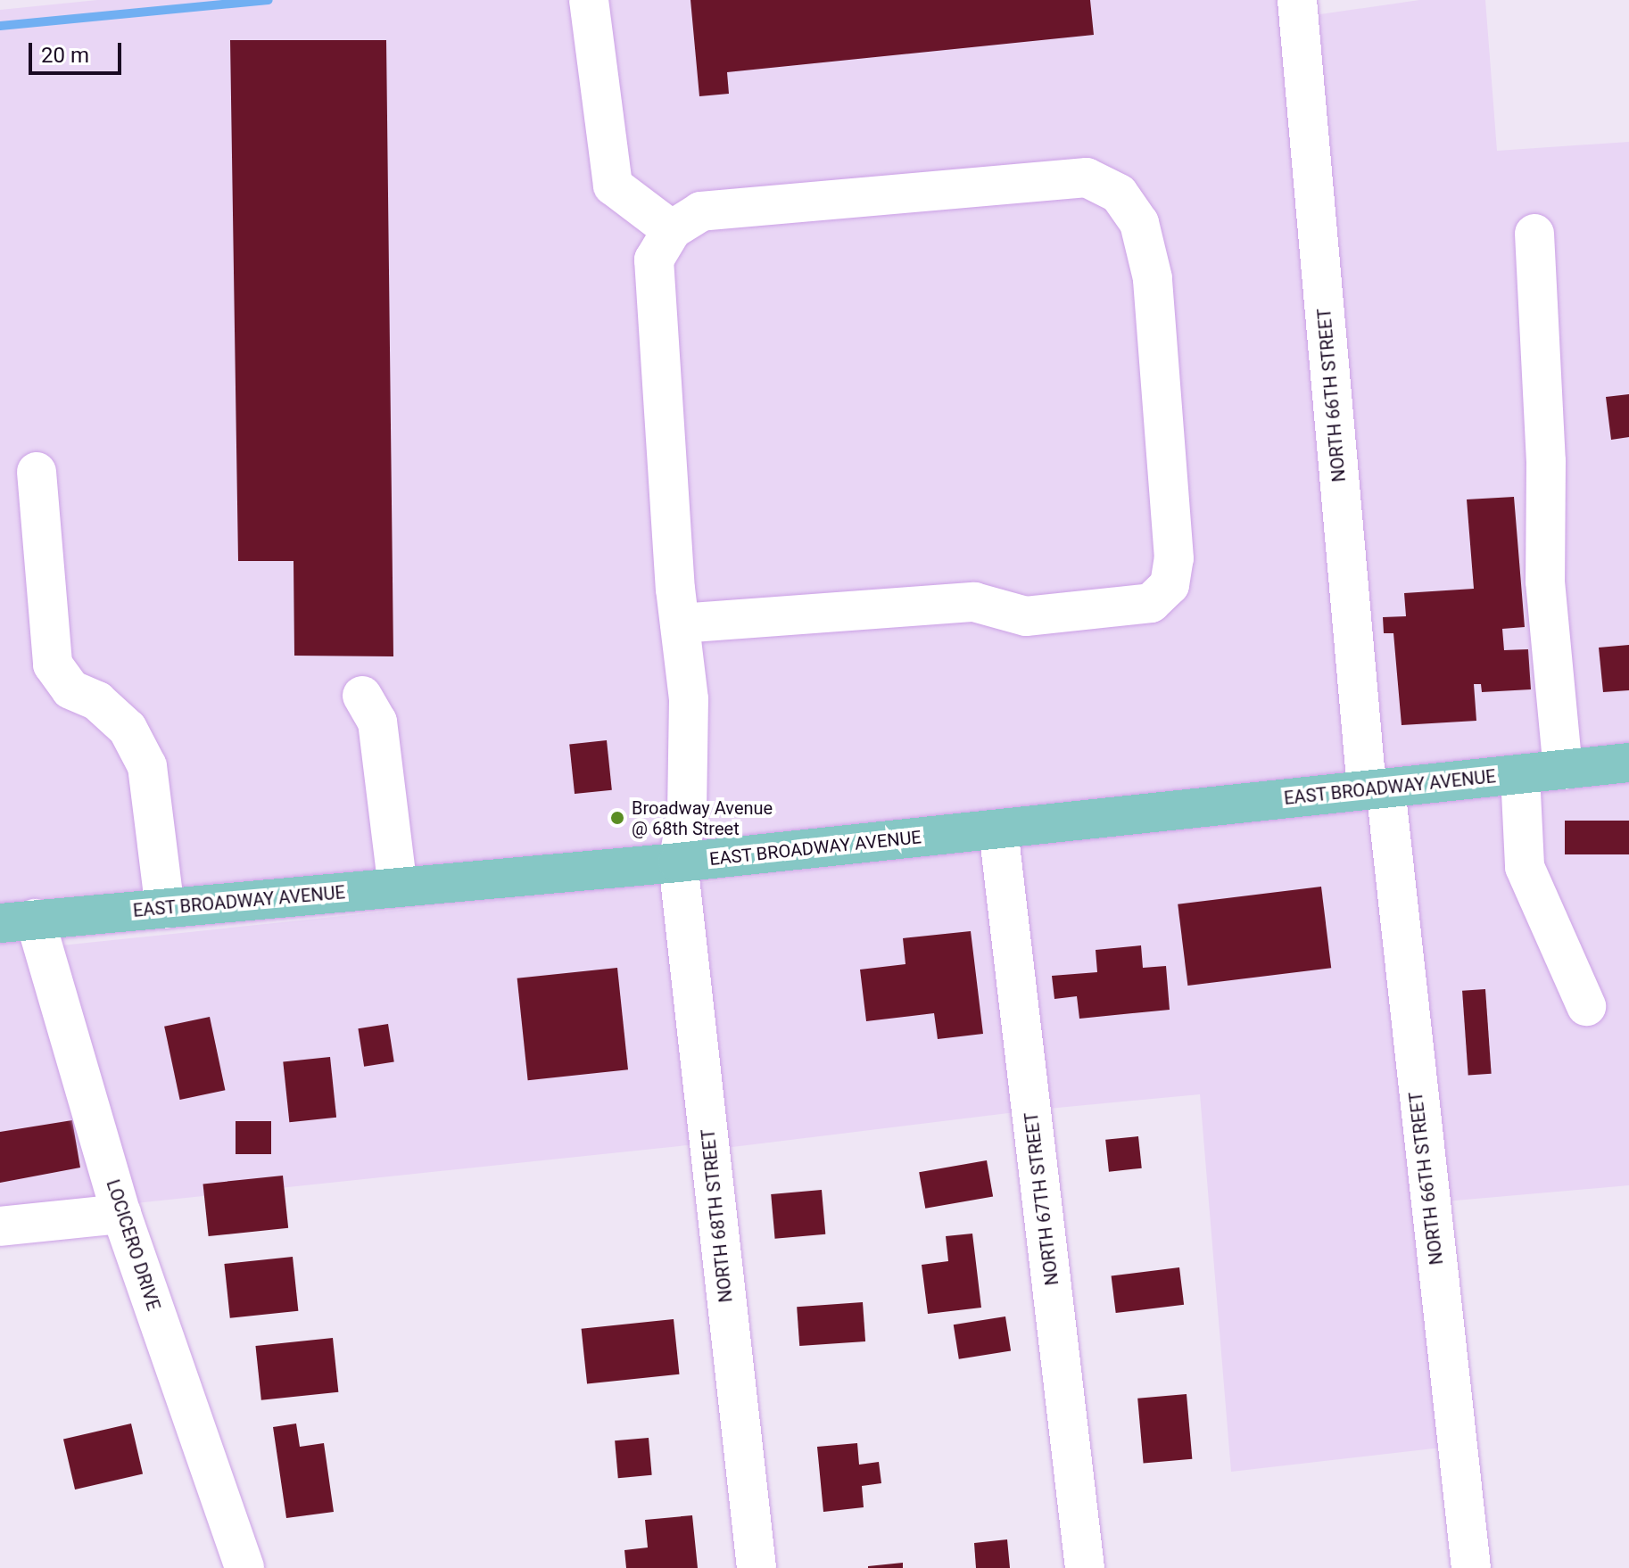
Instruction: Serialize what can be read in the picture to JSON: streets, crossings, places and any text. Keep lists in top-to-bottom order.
{
  "streets": {
    "main road": ["EAST BROADWAY AVENUE"],
    "street": [
      "NORTH 66TH STREET",
      "NORTH 67TH STREET",
      "NORTH 68TH STREET",
      "LOCICERO DRIVE"
    ]
  },
  "crossings": [
    ["NORTH 66TH STREET", "EAST BROADWAY AVENUE"],
    ["EAST BROADWAY AVENUE", "NORTH 67TH STREET"],
    ["EAST BROADWAY AVENUE", "NORTH 68TH STREET"],
    ["EAST BROADWAY AVENUE", "LOCICERO DRIVE"]
  ],
  "places": ["Broadway Avenue @ 68th Street"],
  "scale_bar": "20 m"
}
